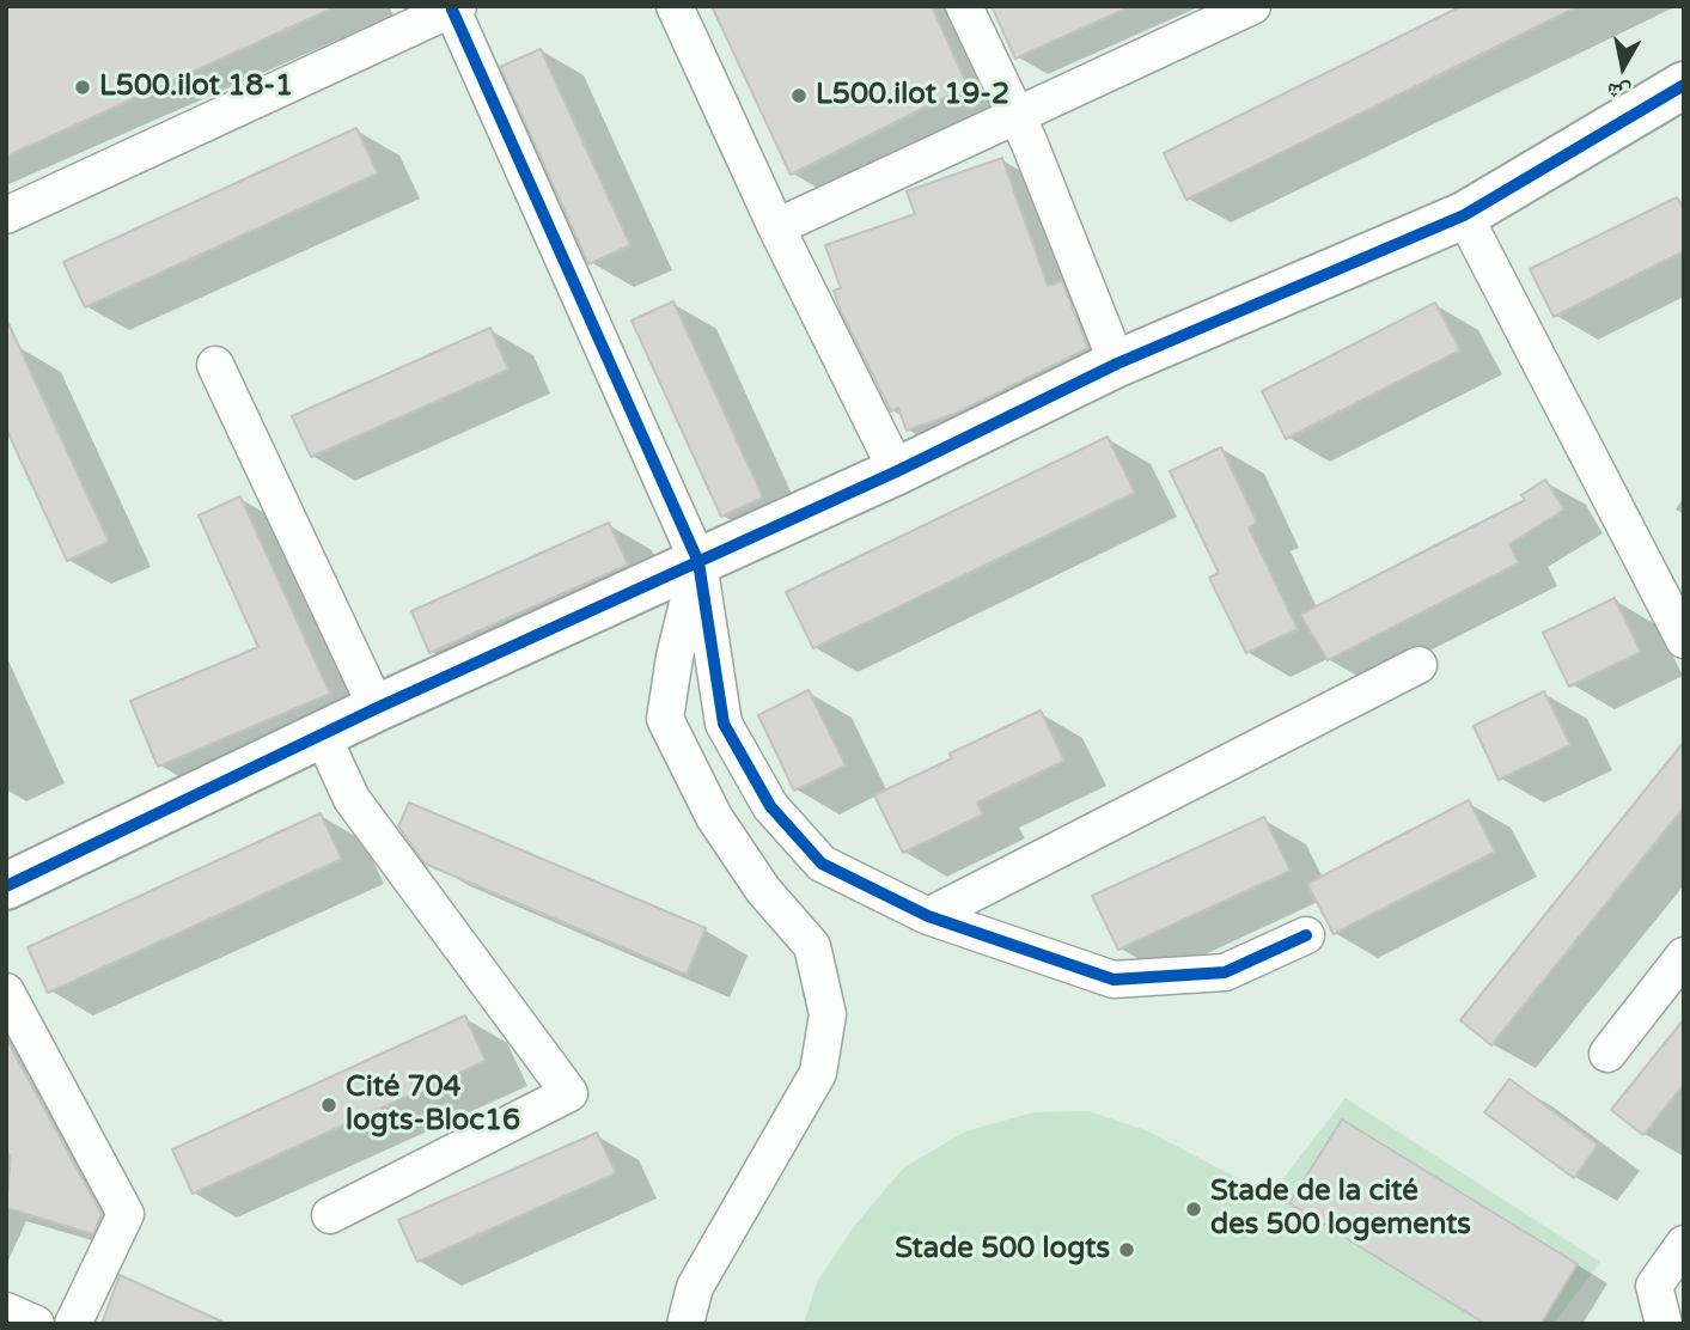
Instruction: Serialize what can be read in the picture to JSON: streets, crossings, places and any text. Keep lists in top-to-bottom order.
{
  "places": [
    "L500.ilot 18-1",
    "L500.ilot 19-2",
    "Cité 704 logts-Bloc16",
    "Stade de la cité des 500 logements",
    "Stade 500 logts"
  ],
  "north": "bottom"
}
